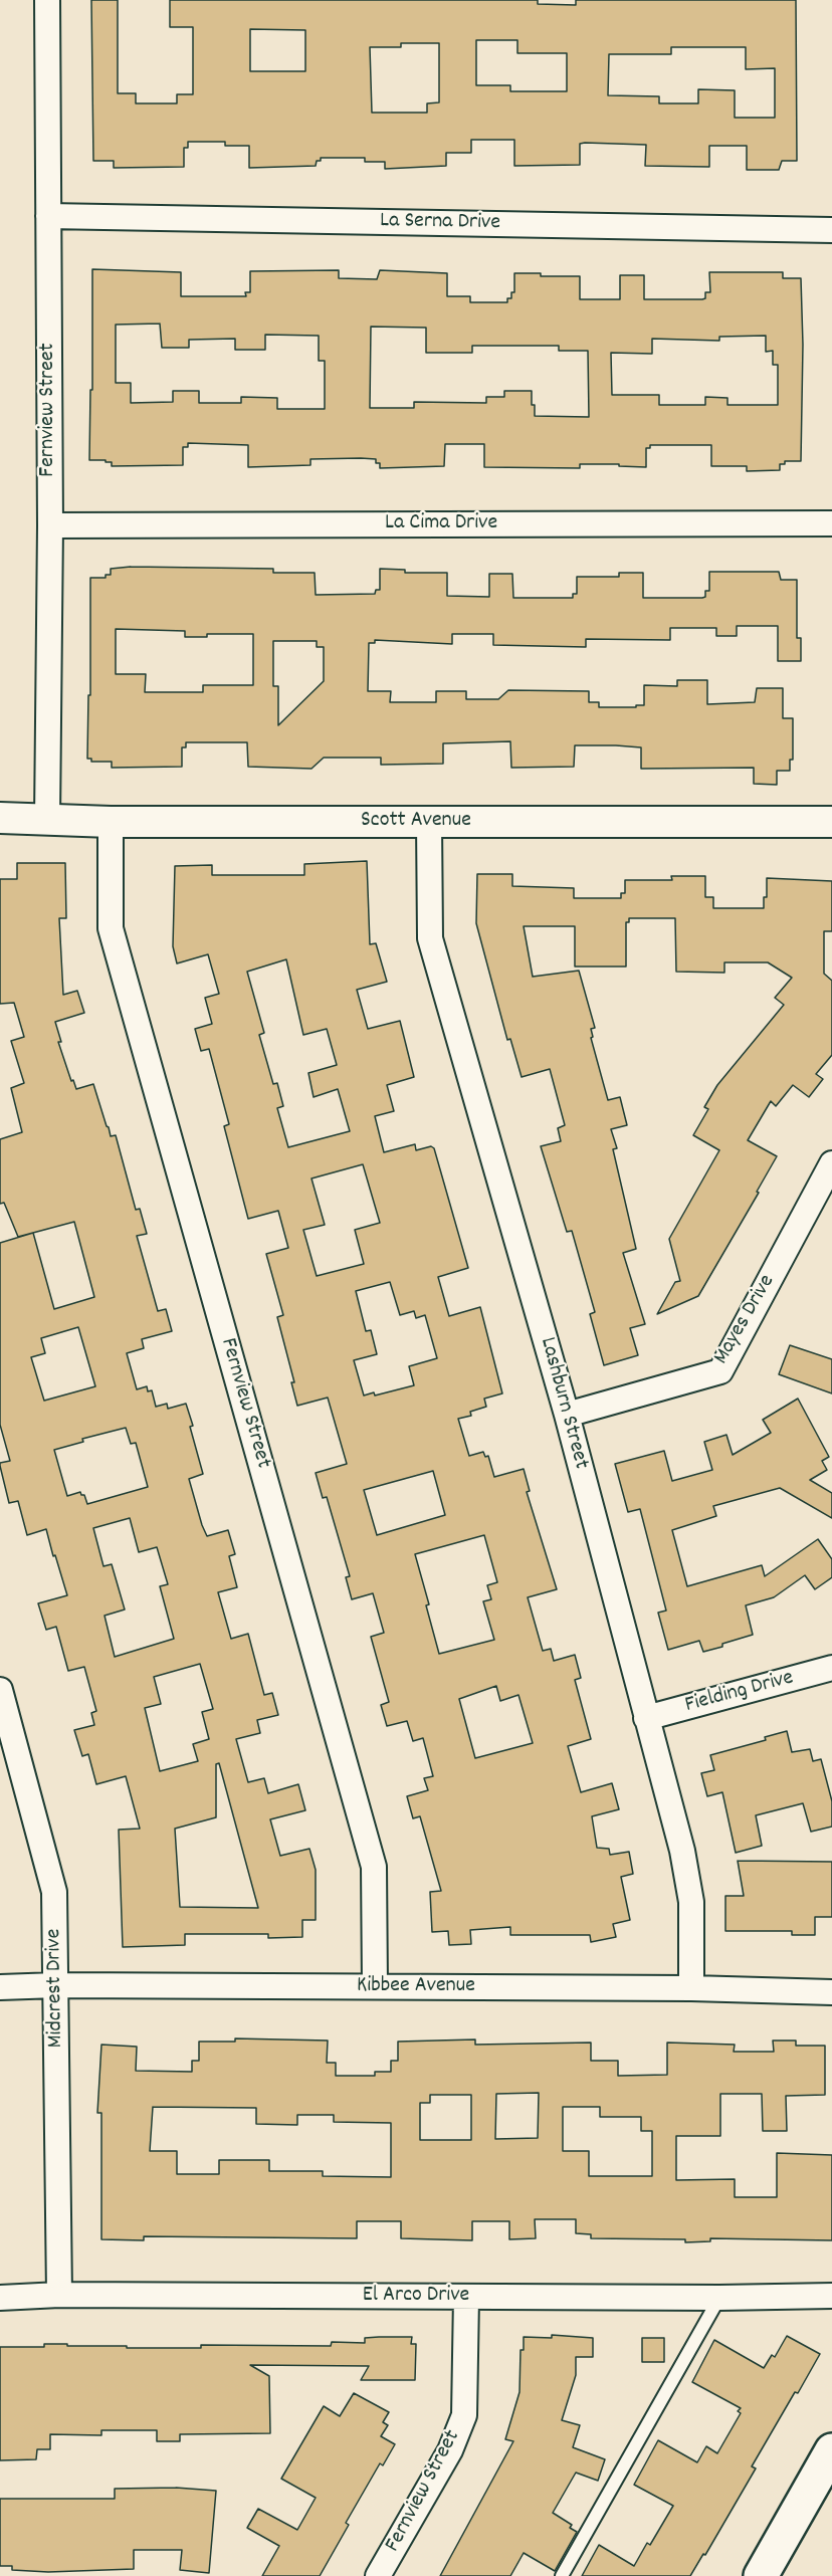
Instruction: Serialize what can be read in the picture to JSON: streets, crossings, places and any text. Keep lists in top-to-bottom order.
{
  "streets": {
    "street": [
      "La Serna Drive",
      "Fernview Street",
      "La Cima Drive",
      "Scott Avenue",
      "Mayes Drive",
      "Lashburn Street",
      "Fielding Drive",
      "Kibbee Avenue",
      "Midcrest Drive",
      "El Arco Drive"
    ]
  },
  "crossings": [
    ["La Serna Drive", "Fernview Street"],
    ["Fernview Street", "La Cima Drive"],
    ["Fernview Street", "Scott Avenue"],
    ["Fernview Street", "Kibbee Avenue"],
    ["Fernview Street", "El Arco Drive"],
    ["Scott Avenue", "Lashburn Street"],
    ["Mayes Drive", "Lashburn Street"],
    ["Lashburn Street", "Fielding Drive"],
    ["Lashburn Street", "Kibbee Avenue"],
    ["Kibbee Avenue", "Midcrest Drive"],
    ["Midcrest Drive", "El Arco Drive"]
  ]
}
